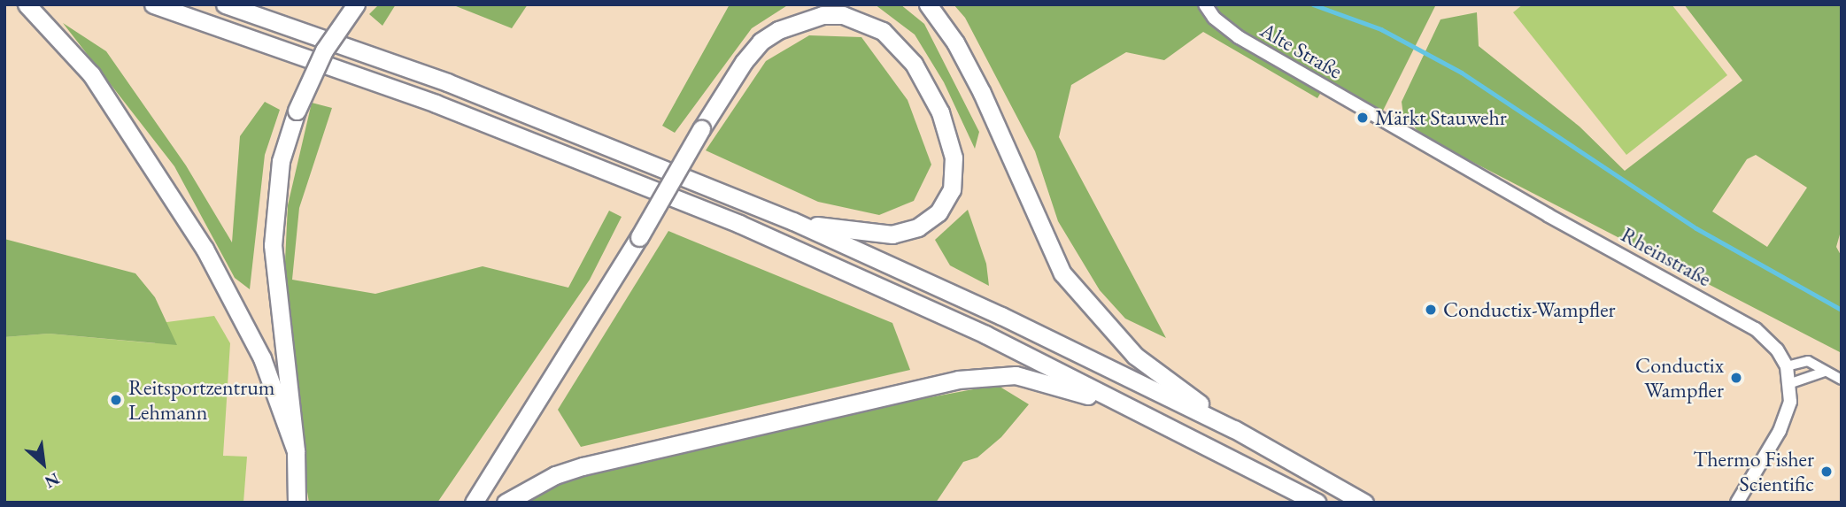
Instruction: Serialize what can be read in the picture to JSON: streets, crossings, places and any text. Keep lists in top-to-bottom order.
{
  "streets": {
    "street": ["Alte Straße", "Rheinstraße"]
  },
  "crossings": [
    ["Alte Straße", "Rheinstraße"]
  ],
  "places": [
    "Märkt Stauwehr",
    "Conductix-Wampfler",
    "Conductix Wampfler",
    "Reitsportzentrum Lehmann",
    "Thermo Fisher Scientific"
  ],
  "north": "bottom right"
}
